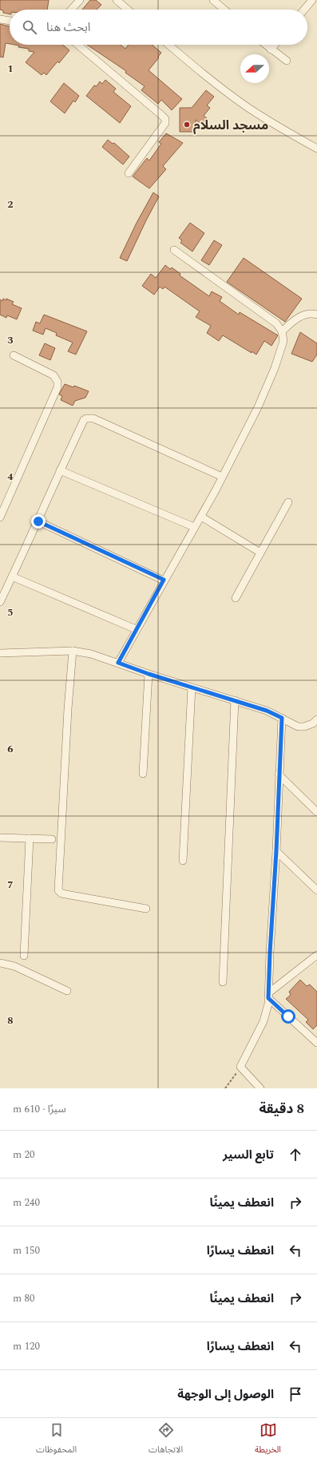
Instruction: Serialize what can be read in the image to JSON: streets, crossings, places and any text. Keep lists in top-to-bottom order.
{
  "places": ["مسجد السلام"],
  "north": "left",
  "page": {
    "search": "ابحث هنا",
    "heading": ["8 دقيقة", "سيرًا · 610 m"],
    "list": [
      ["تابع السير", "20 m"],
      ["انعطف يمينًا", "240 m"],
      ["انعطف يسارًا", "150 m"],
      ["انعطف يمينًا", "80 m"],
      ["انعطف يسارًا", "120 m"],
      "الوصول إلى الوجهة"
    ],
    "nav": ["الخريطة", "الاتجاهات", "المحفوظات"]
  },
  "grid": {
    "rows": [
      "1",
      "2",
      "3",
      "4",
      "5",
      "6",
      "7",
      "8"
    ]
  }
}
